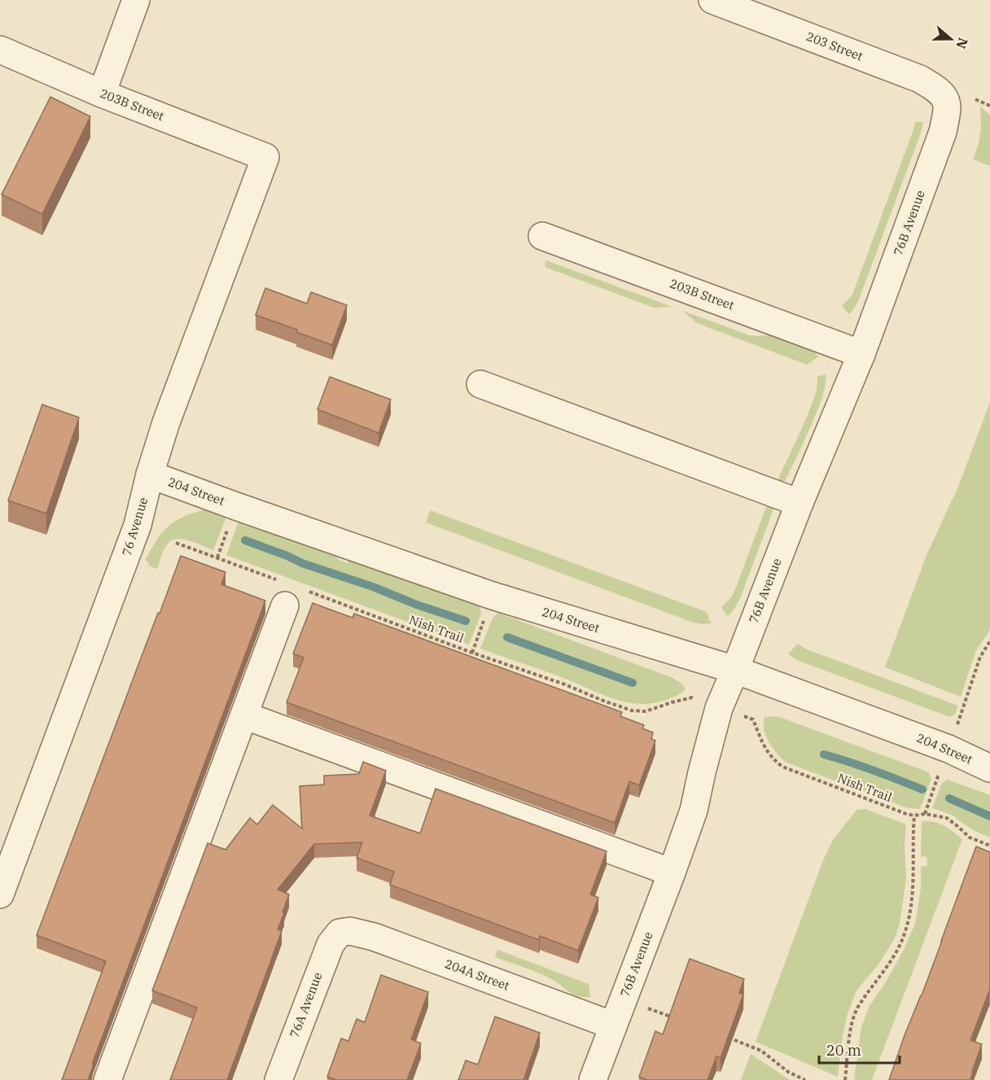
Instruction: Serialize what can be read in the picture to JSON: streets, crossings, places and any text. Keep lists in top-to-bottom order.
{
  "streets": {
    "street": [
      "203 Street",
      "203B Street",
      "76B Avenue",
      "204 Street",
      "76 Avenue",
      "204A Street",
      "76A Avenue"
    ],
    "path": ["Nish Trail"]
  },
  "crossings": [
    ["203 Street", "76B Avenue"],
    ["203B Street", "76B Avenue"],
    ["203B Street", "76 Avenue"],
    ["76B Avenue", "204 Street"],
    ["76B Avenue", "204A Street"],
    ["204 Street", "76 Avenue"],
    ["204A Street", "76A Avenue"]
  ],
  "scale_bar": "20 m",
  "north": "right"
}
